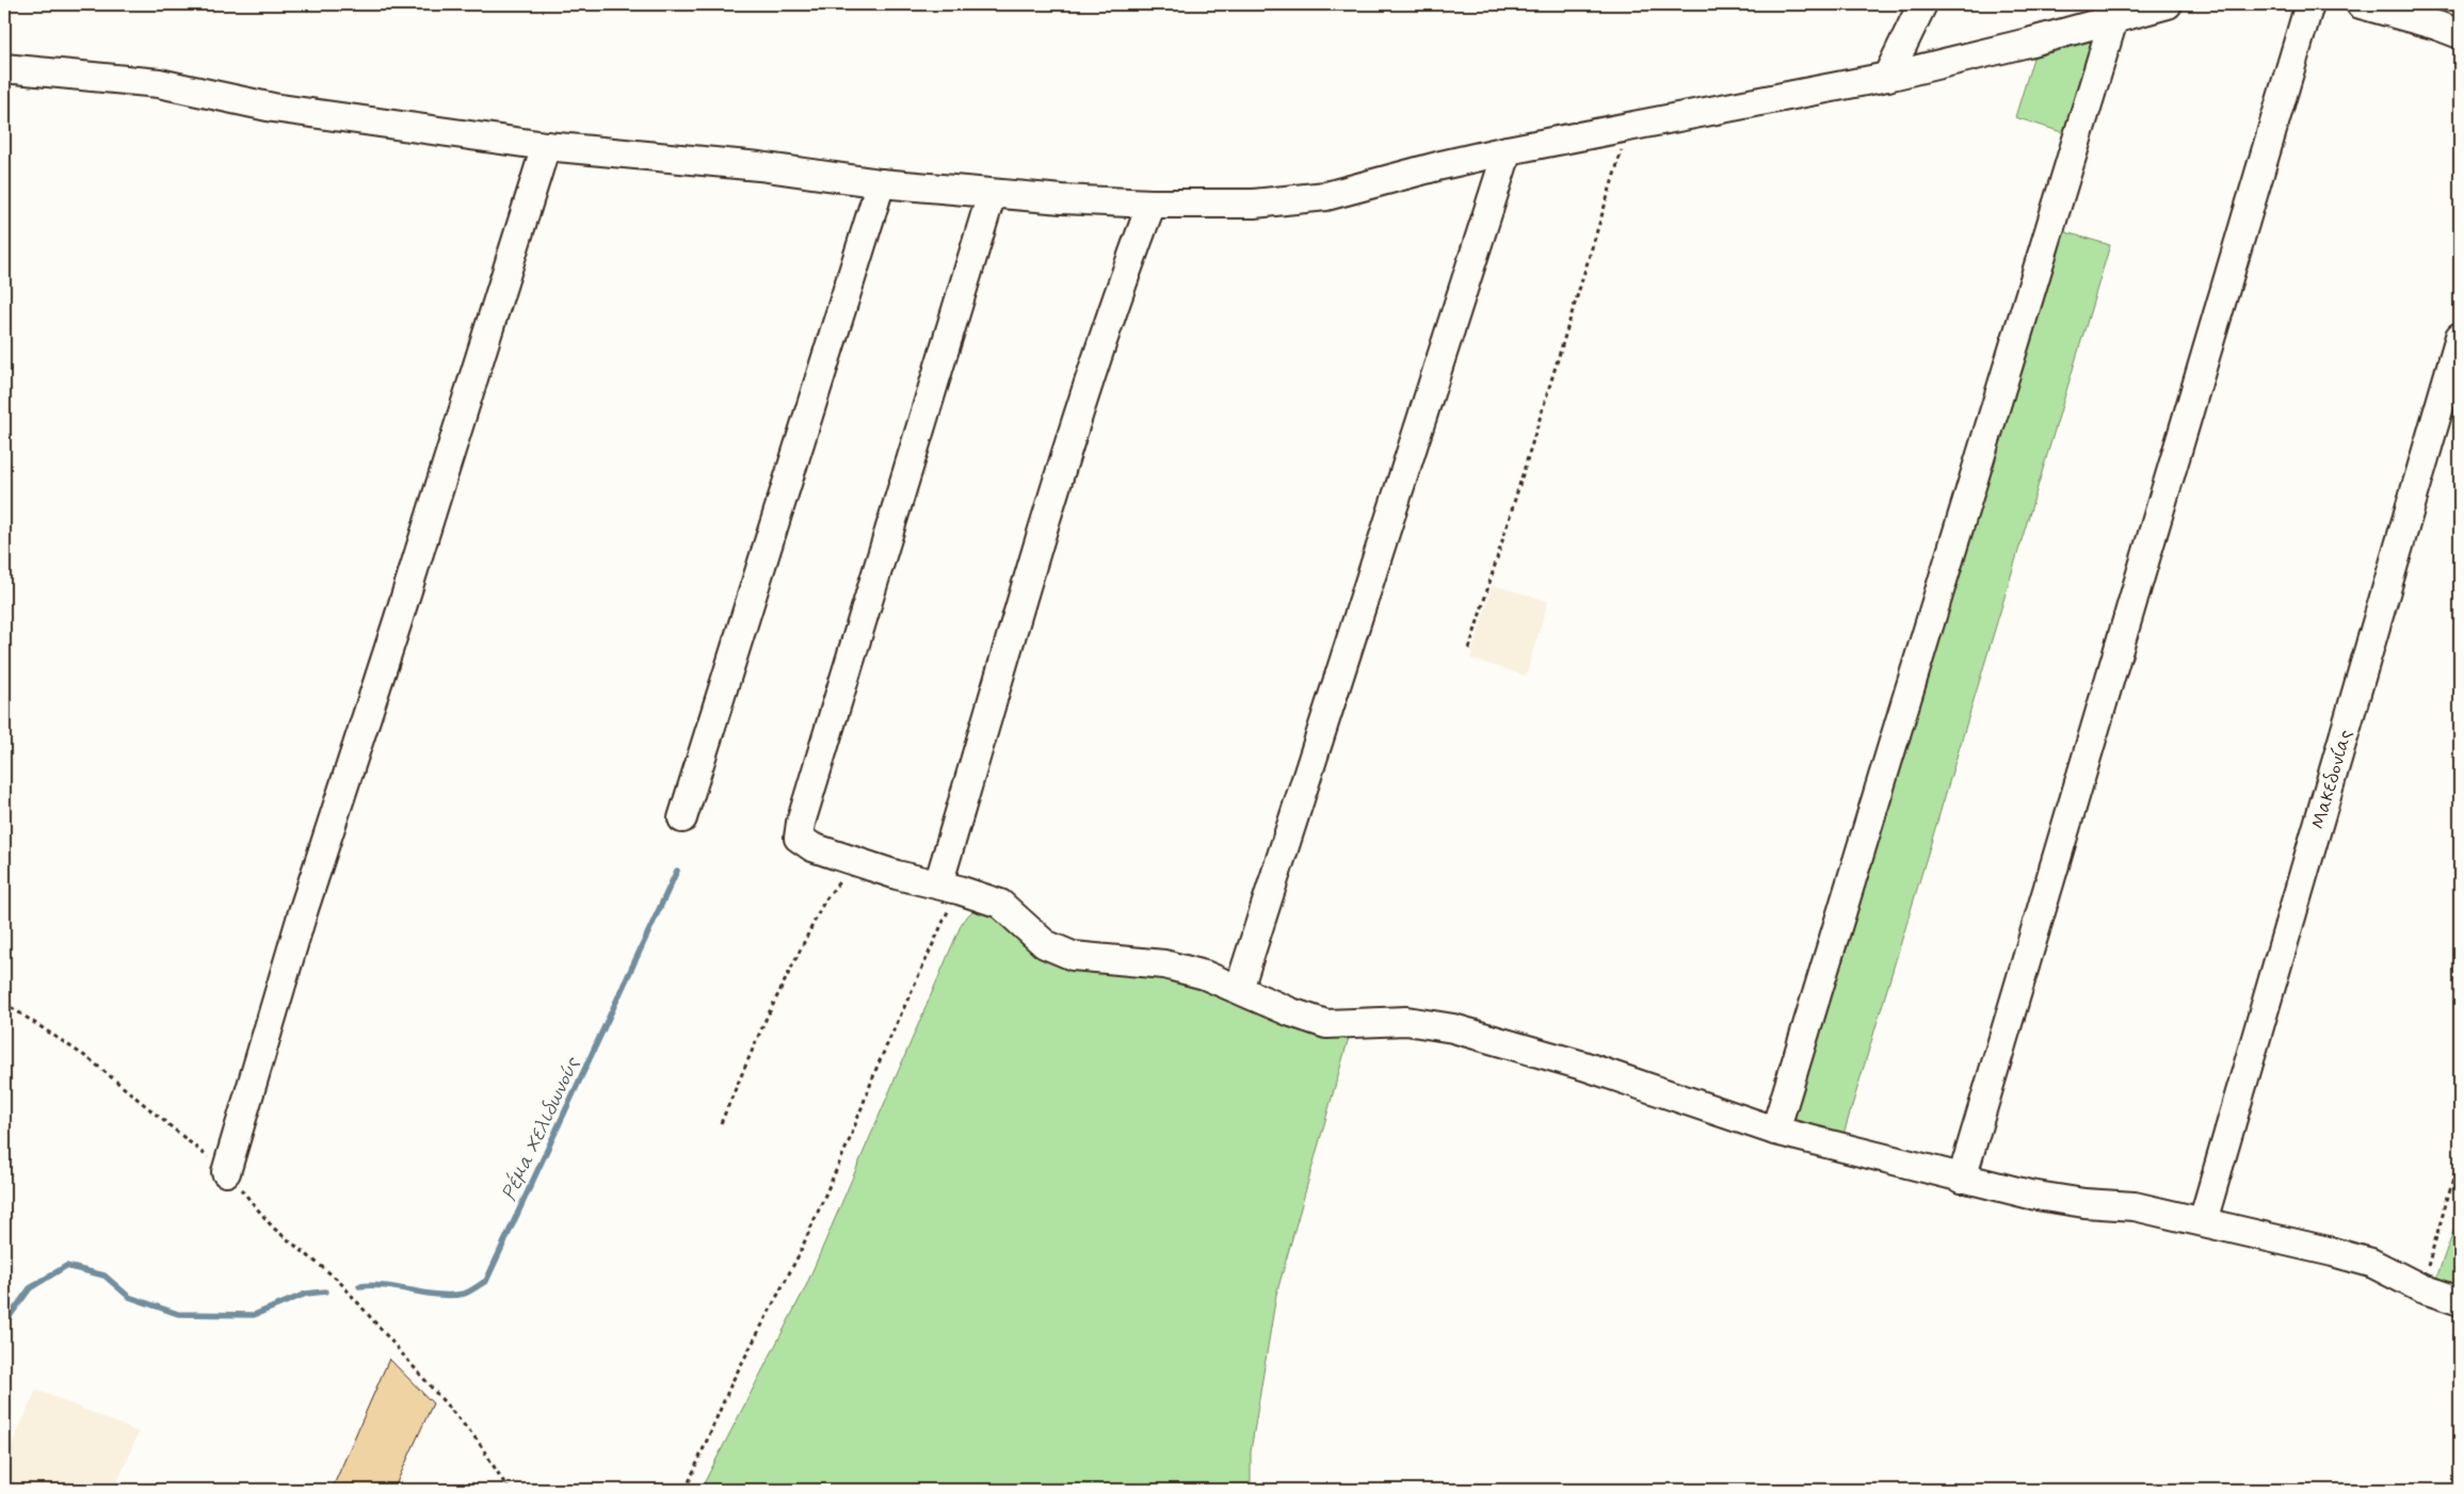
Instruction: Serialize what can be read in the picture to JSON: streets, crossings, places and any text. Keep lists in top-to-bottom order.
{
  "streets": {
    "street": ["Μακεδονίας"]
  },
  "water": ["Ρέμα Χελιδωνούς"]
}
